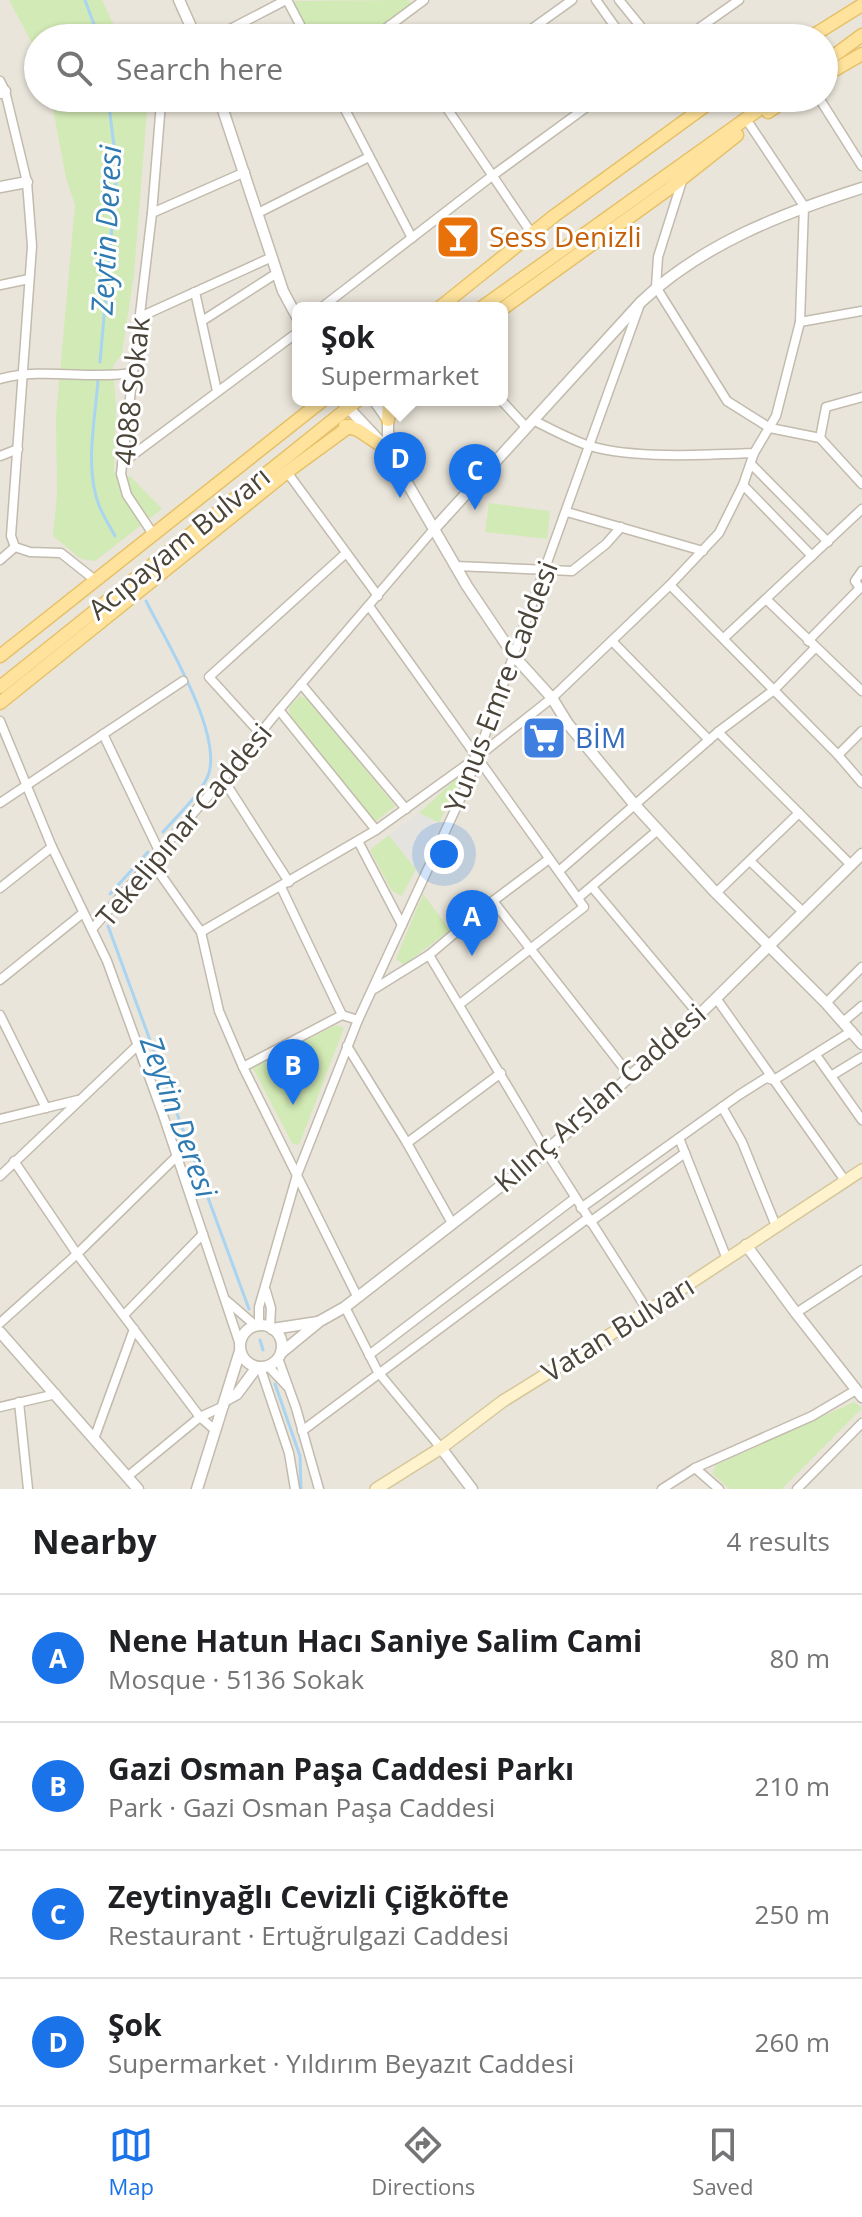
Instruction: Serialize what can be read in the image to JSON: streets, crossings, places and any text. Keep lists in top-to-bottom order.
{
  "streets": {
    "main road": ["Acıpayam Bulvarı", "Vatan Bulvarı"],
    "street": [
      "4088 Sokak",
      "Yunus Emre Caddesi",
      "Tekelipınar Caddesi",
      "Kılınç Arslan Caddesi"
    ]
  },
  "crossings": [
    ["4088 Sokak", "Acıpayam Bulvarı"],
    ["Yunus Emre Caddesi", "Tekelipınar Caddesi"],
    ["Yunus Emre Caddesi", "Kılınç Arslan Caddesi"],
    ["Tekelipınar Caddesi", "Kılınç Arslan Caddesi"]
  ],
  "water": ["Zeytin Deresi"],
  "places": {
    "bar": ["Sess Denizli"],
    "supermarket": ["BİM"]
  },
  "page": {
    "search": "Search here",
    "popup": ["Şok", "Supermarket"],
    "pins": [
      "D",
      "C",
      "A",
      "B"
    ],
    "heading": ["Nearby", "4 results"],
    "list": [
      {
        "mark": "A",
        "name": "Nene Hatun Hacı Saniye Salim Cami",
        "note": "Mosque · 5136 Sokak",
        "value": "80 m"
      },
      {
        "mark": "B",
        "name": "Gazi Osman Paşa Caddesi Parkı",
        "note": "Park · Gazi Osman Paşa Caddesi",
        "value": "210 m"
      },
      {
        "mark": "C",
        "name": "Zeytinyağlı Cevizli Çiğköfte",
        "note": "Restaurant · Ertuğrulgazi Caddesi",
        "value": "250 m"
      },
      {
        "mark": "D",
        "name": "Şok",
        "note": "Supermarket · Yıldırım Beyazıt Caddesi",
        "value": "260 m"
      }
    ],
    "nav": ["Map", "Directions", "Saved"]
  }
}
